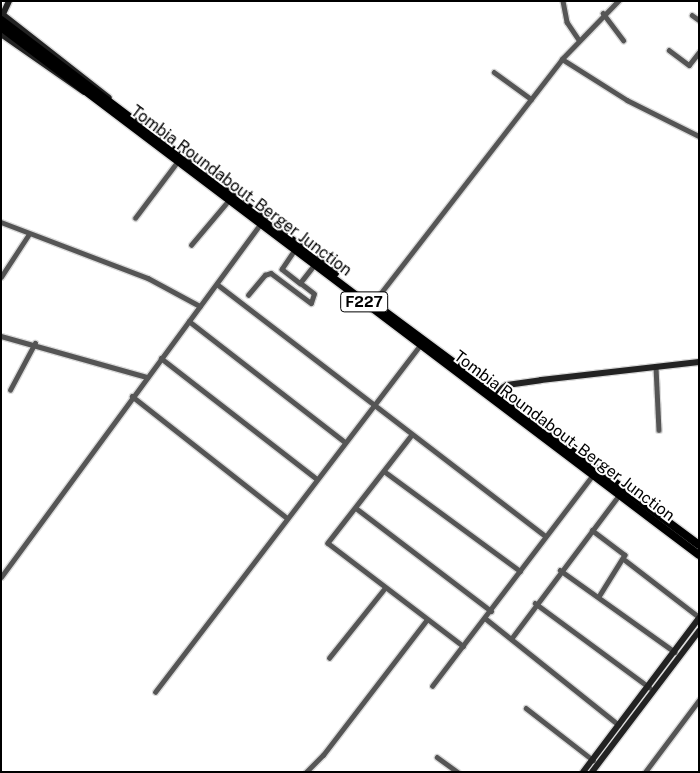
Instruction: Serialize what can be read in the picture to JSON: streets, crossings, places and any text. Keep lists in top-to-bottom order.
{
  "streets": {
    "main road": ["Tombia Roundabout- Berger Junction", "F227"]
  },
  "crossings": [
    ["Tombia Roundabout- Berger Junction", "F227"]
  ]
}
